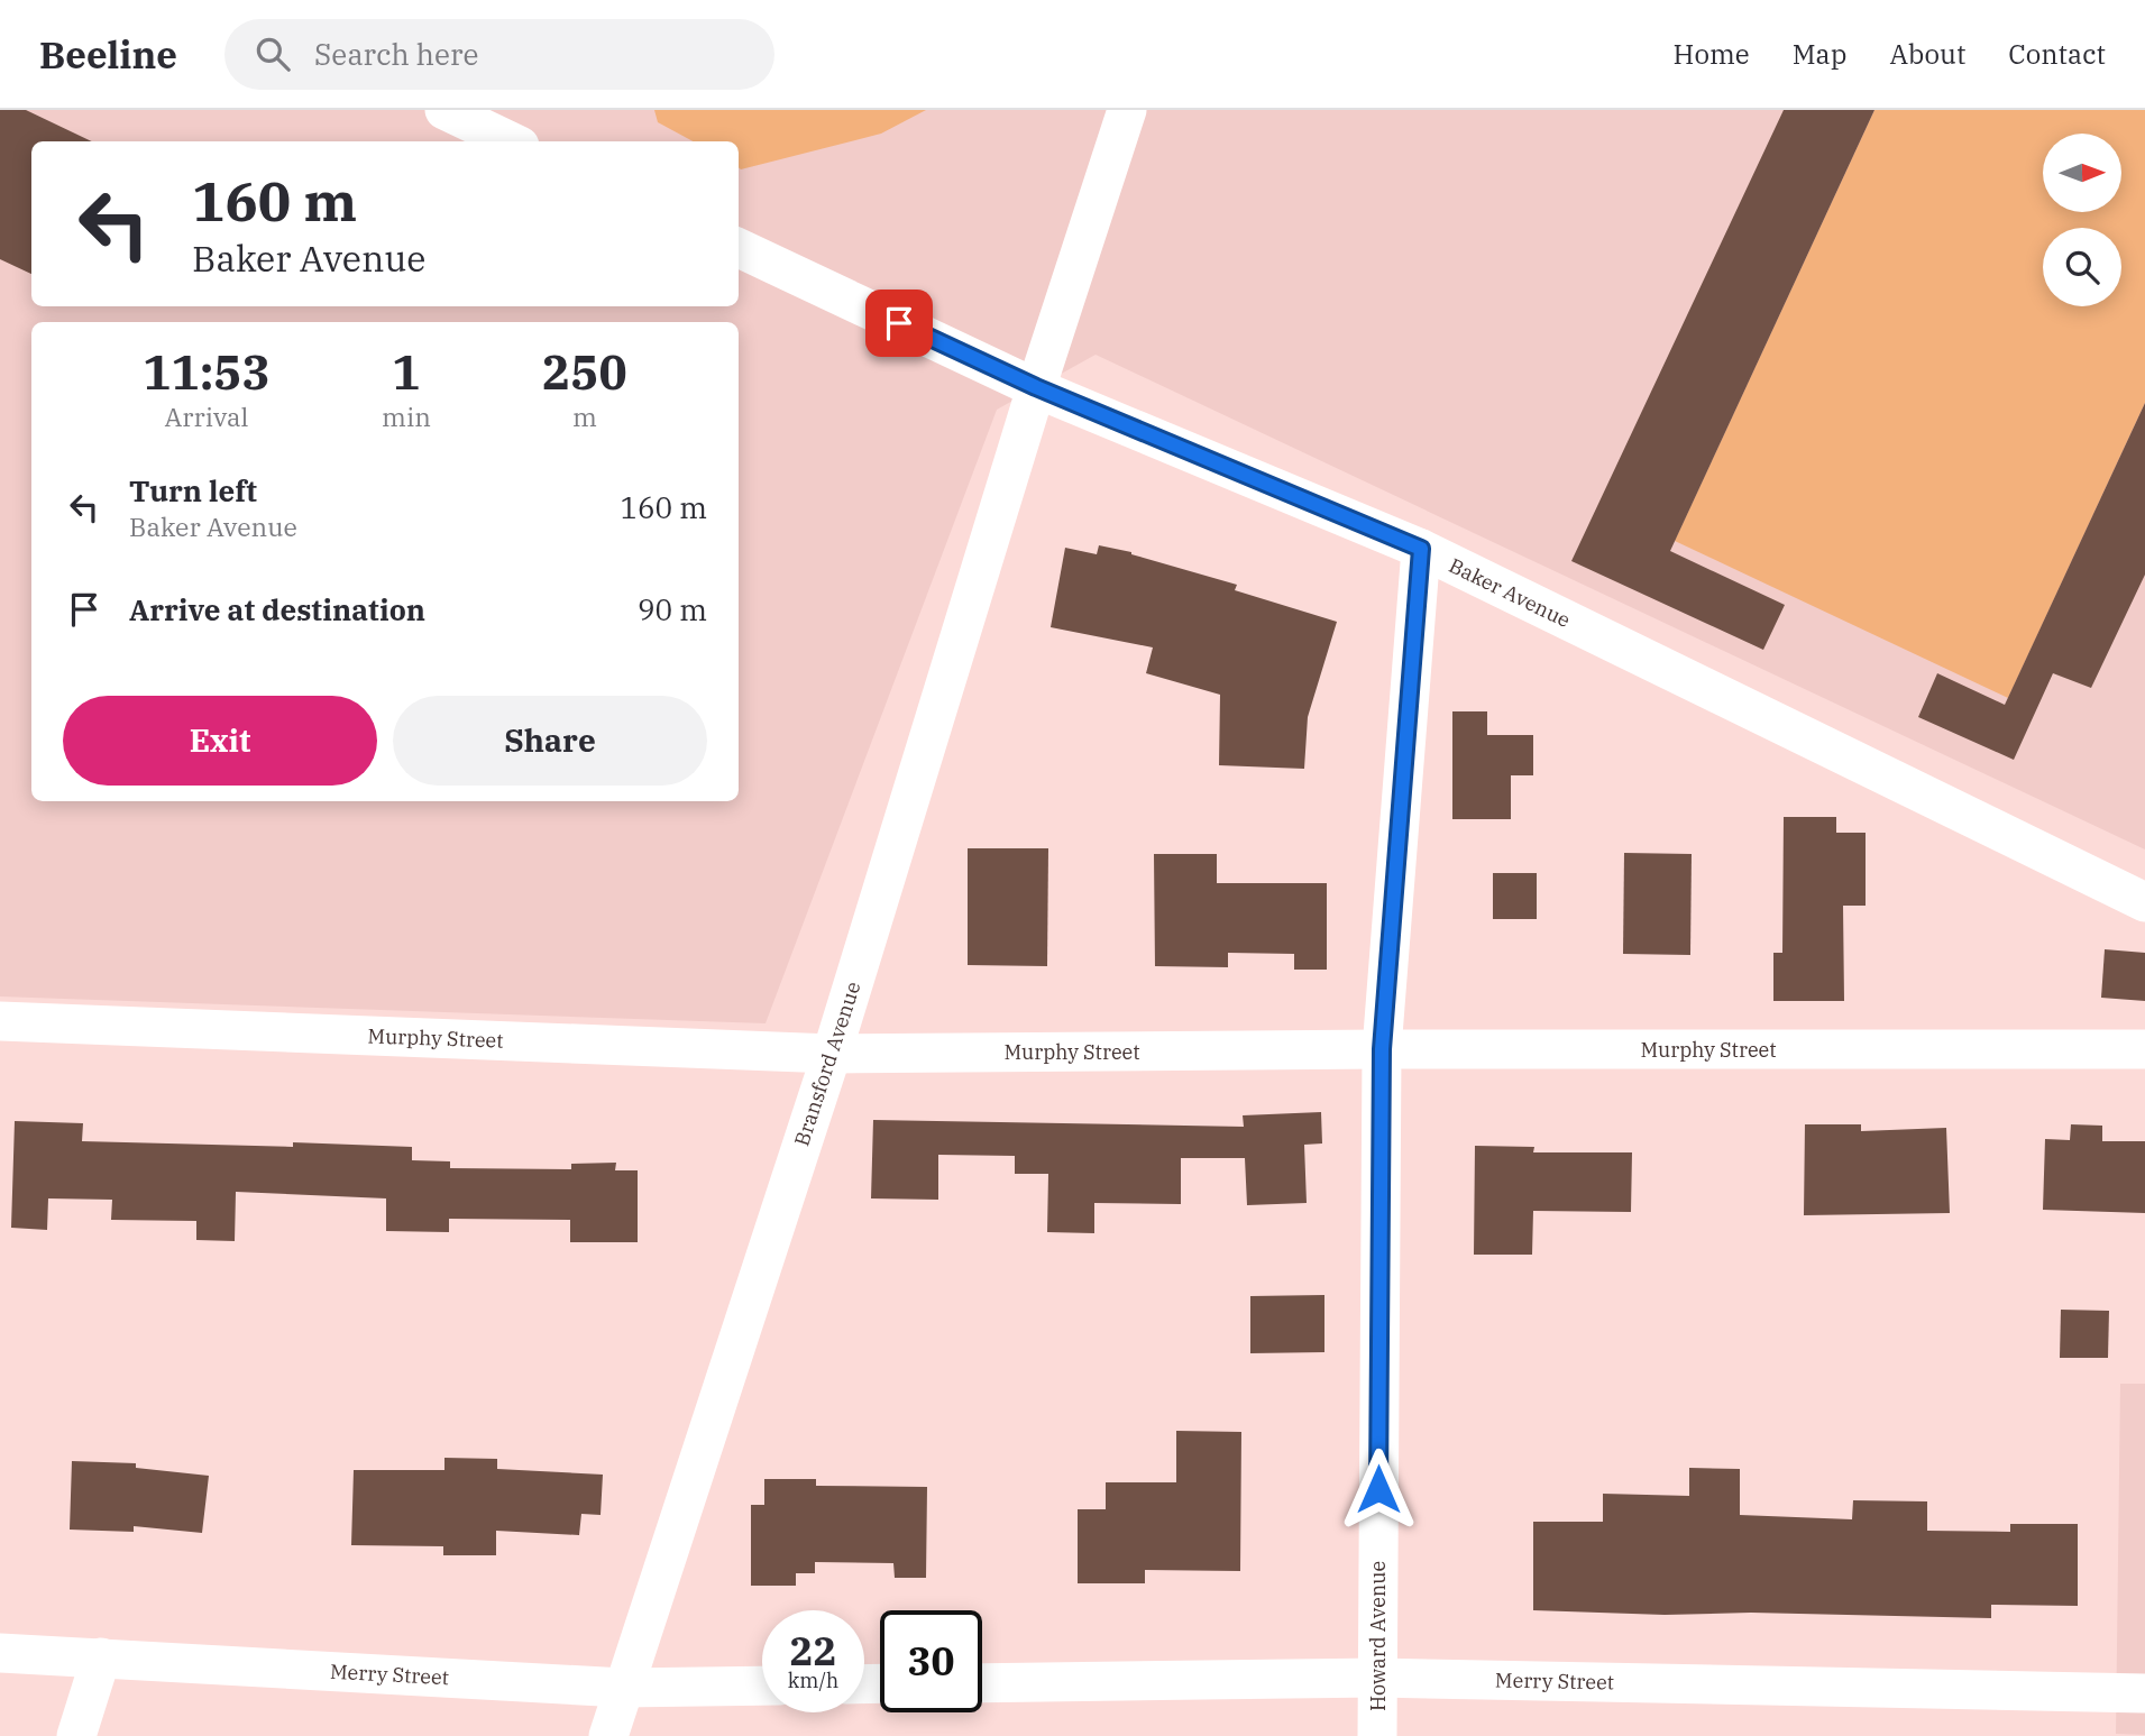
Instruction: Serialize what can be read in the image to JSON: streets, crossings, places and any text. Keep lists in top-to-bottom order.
{
  "streets": {
    "street": [
      "Baker Avenue",
      "Murphy Street",
      "Bransford Avenue",
      "Howard Avenue",
      "Merry Street"
    ]
  },
  "crossings": [
    ["Baker Avenue", "Bransford Avenue"],
    ["Baker Avenue", "Howard Avenue"],
    ["Murphy Street", "Bransford Avenue"],
    ["Murphy Street", "Howard Avenue"],
    ["Bransford Avenue", "Merry Street"],
    ["Howard Avenue", "Merry Street"]
  ],
  "north": "right",
  "page": {
    "header": "Beeline",
    "search": "Search here",
    "nav": [
      "Home",
      "Map",
      "About",
      "Contact"
    ],
    "turn": ["160 m", "Baker Avenue"],
    "eta": [
      "11:53",
      "Arrival",
      "1",
      "min",
      "250",
      "m"
    ],
    "list": [
      {
        "name": "Turn left",
        "note": "Baker Avenue",
        "value": "160 m"
      },
      {
        "name": "Arrive at destination",
        "value": "90 m"
      }
    ],
    "buttons": ["Exit", "Share"],
    "speed": "22 km/h",
    "limit": "30"
  }
}
